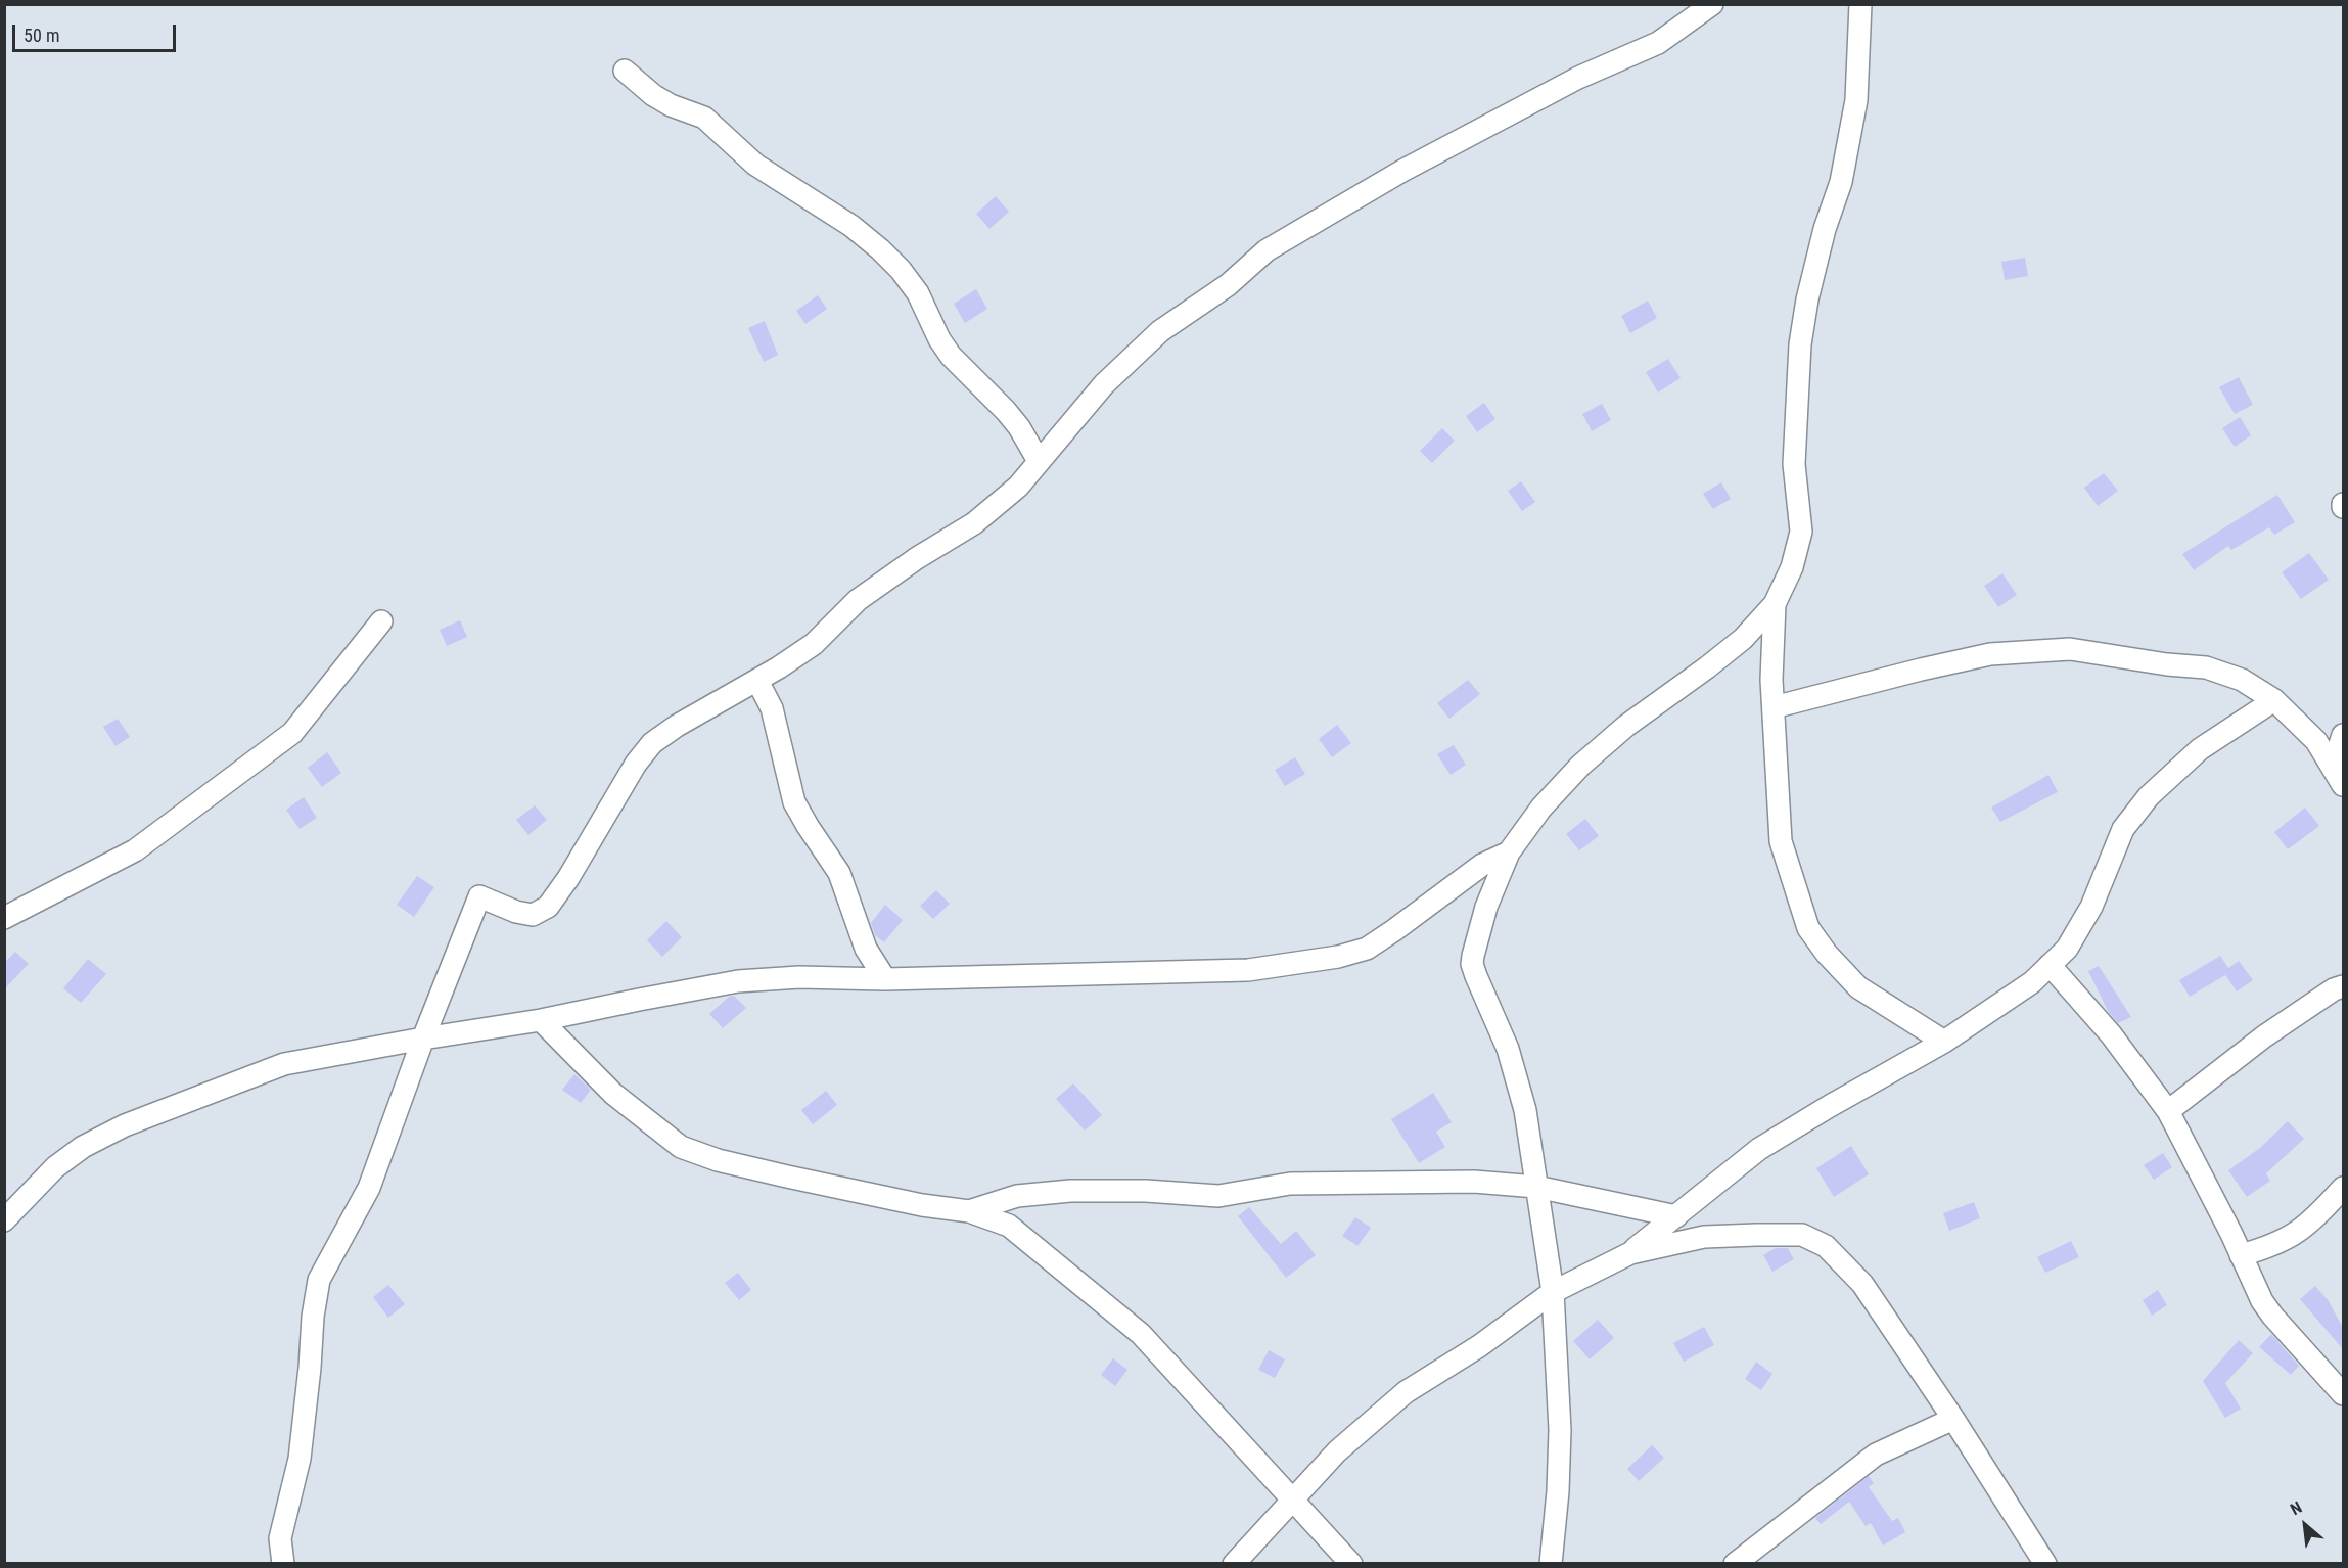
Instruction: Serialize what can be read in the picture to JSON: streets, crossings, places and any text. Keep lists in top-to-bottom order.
{
  "scale_bar": "50 m",
  "north": "top left"
}
